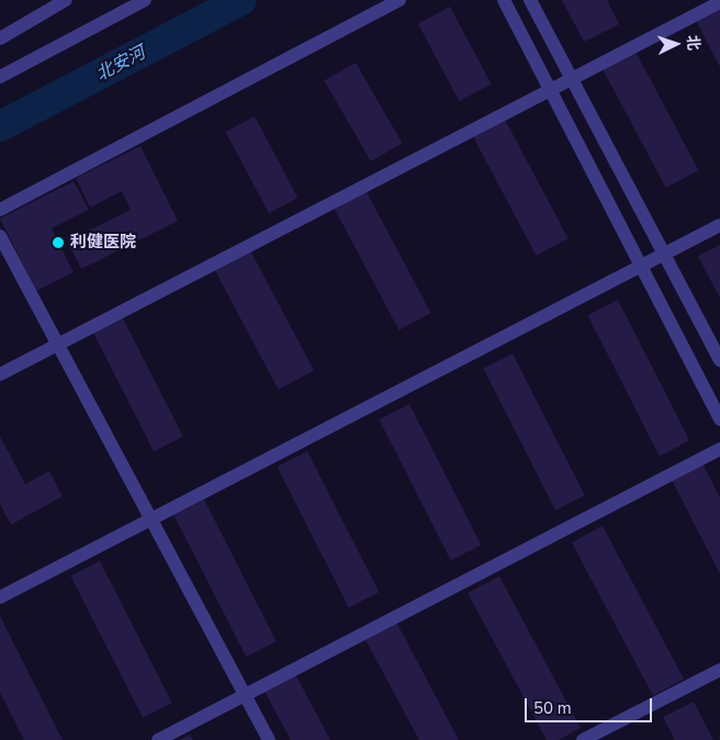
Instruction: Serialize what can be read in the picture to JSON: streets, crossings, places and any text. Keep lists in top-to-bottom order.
{
  "water": ["北安河"],
  "places": ["利健医院"],
  "scale_bar": "50 m",
  "north": "right"
}
